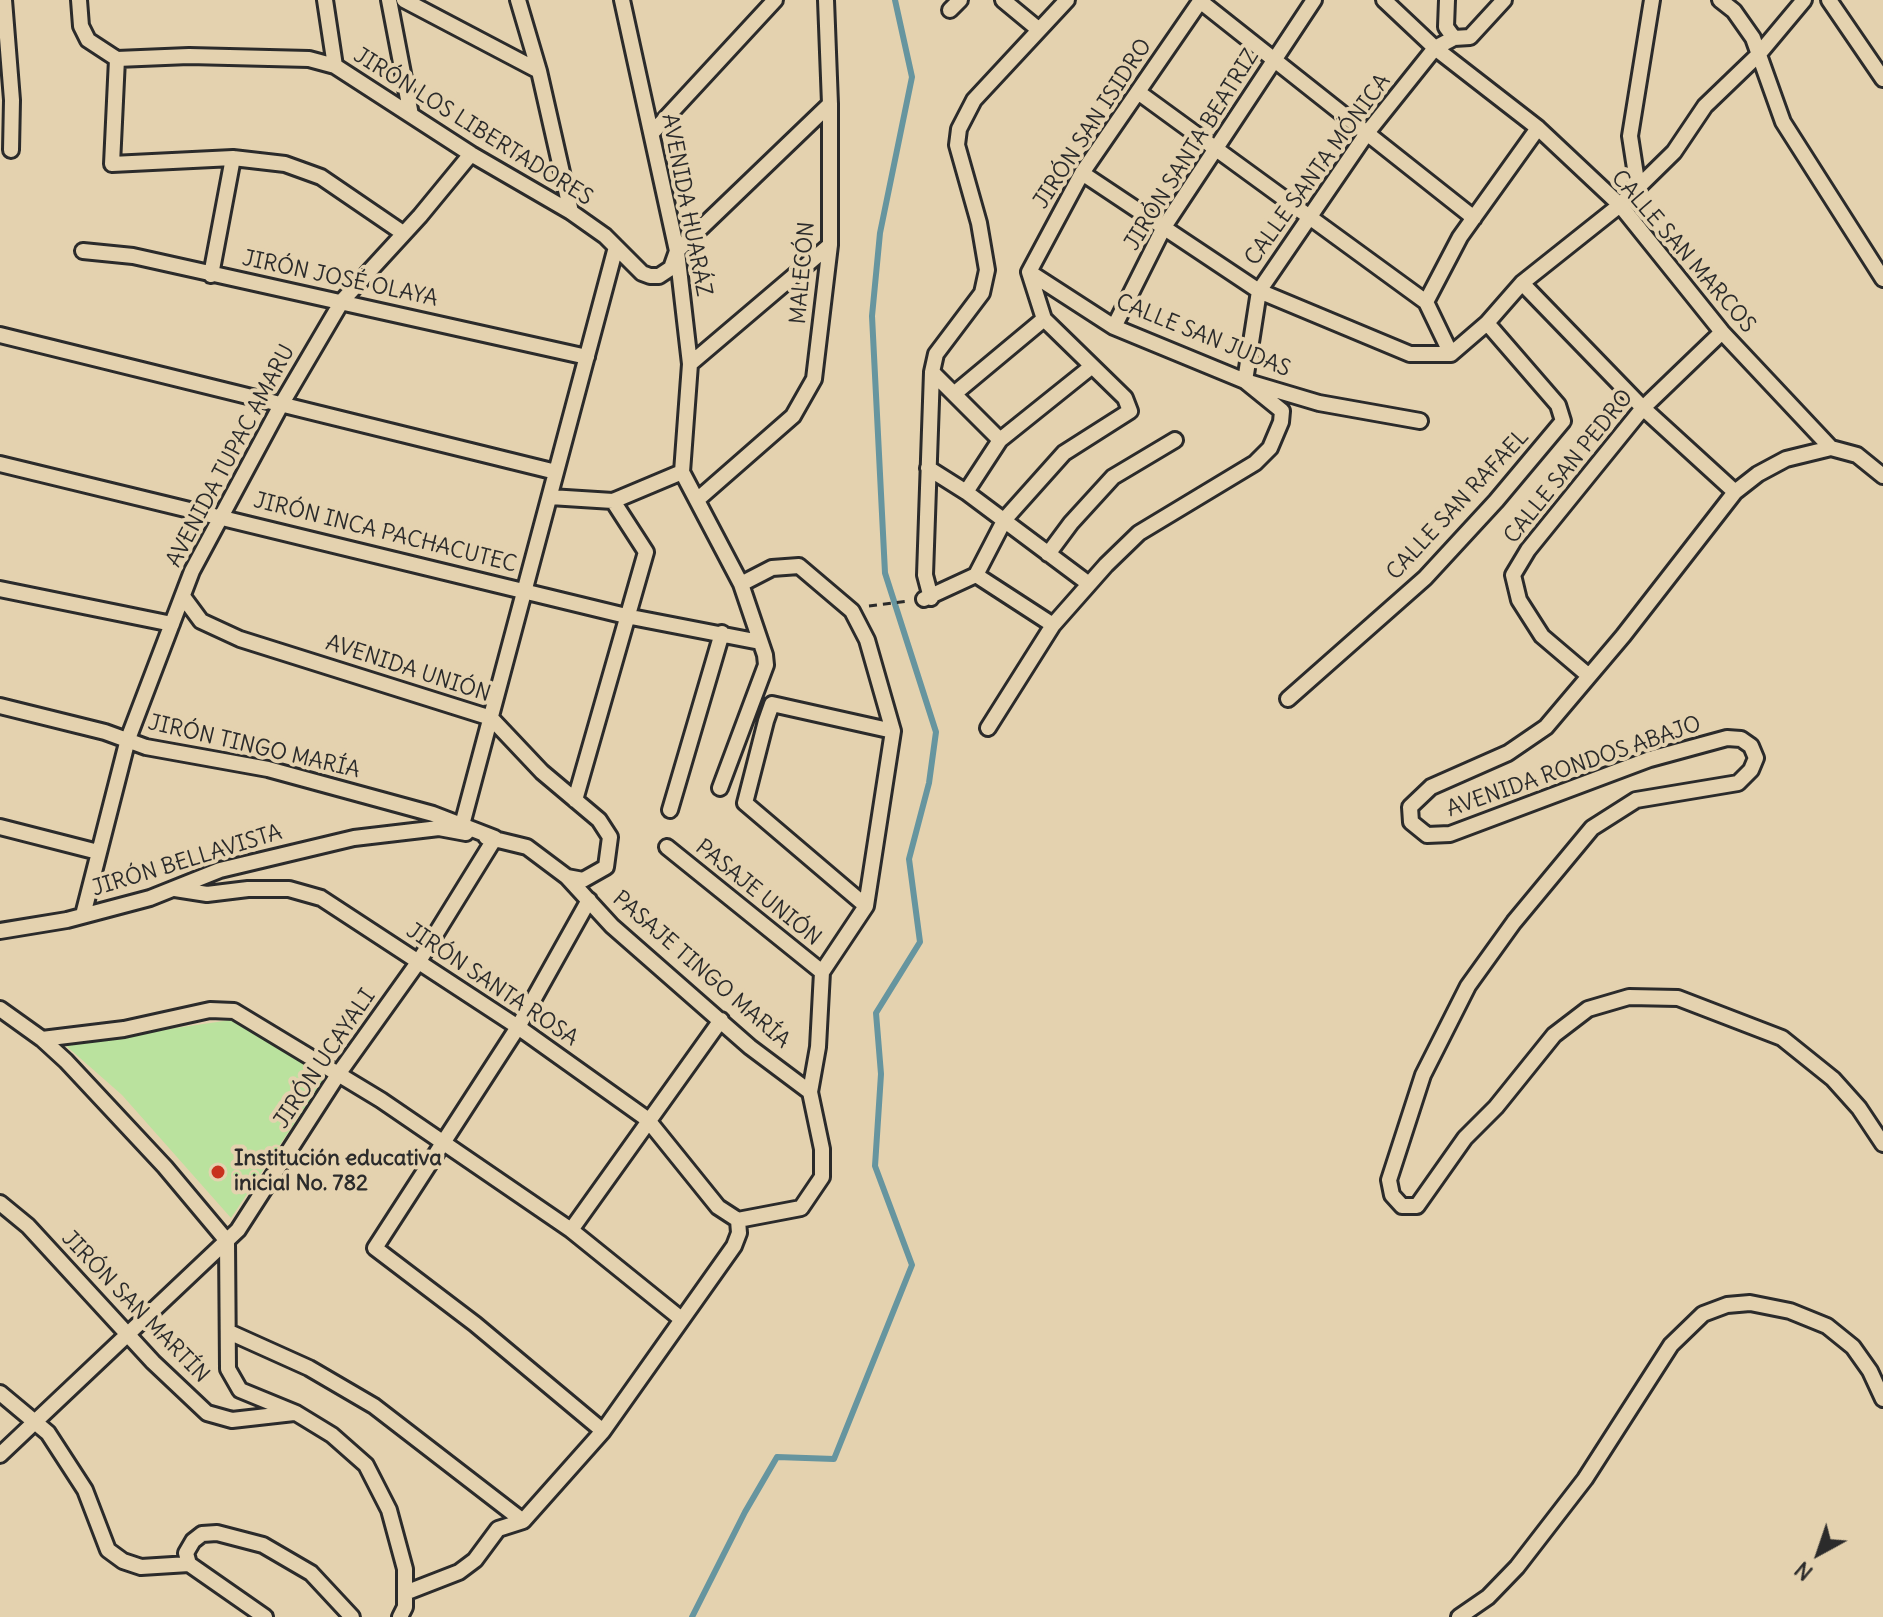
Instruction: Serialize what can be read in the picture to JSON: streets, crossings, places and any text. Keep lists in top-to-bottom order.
{
  "streets": {
    "street": [
      "JIRÓN SAN ISIDRO",
      "JIRÓN LOS LIBERTADORES",
      "JIRÓN SANTA BEATRIZ",
      "CALLE SANTA MÓNICA",
      "AVENIDA HUARÁZ",
      "CALLE SAN MARCOS",
      "MALECÓN",
      "JIRÓN JOSÉ OLAYA",
      "CALLE SAN JUDAS",
      "AVENIDA TUPAC AMARU",
      "CALLE SAN PEDRO",
      "CALLE SAN RAFAEL",
      "JIRÓN INCA PACHACUTEC",
      "AVENIDA UNIÓN",
      "JIRÓN TINGO MARÍA",
      "AVENIDA RONDOS ABAJO",
      "JIRÓN BELLAVISTA",
      "PASAJE UNIÓN",
      "PASAJE TINGO MARÍA",
      "JIRÓN SANTA ROSA",
      "JIRÓN UCAYALI",
      "JIRÓN SAN MARTÍN"
    ]
  },
  "crossings": [
    ["JIRÓN SAN ISIDRO", "CALLE SAN JUDAS"],
    ["JIRÓN LOS LIBERTADORES", "AVENIDA HUARÁZ"],
    ["JIRÓN LOS LIBERTADORES", "AVENIDA TUPAC AMARU"],
    ["JIRÓN SANTA BEATRIZ", "CALLE SAN JUDAS"],
    ["CALLE SANTA MÓNICA", "CALLE SAN MARCOS"],
    ["CALLE SANTA MÓNICA", "CALLE SAN JUDAS"],
    ["CALLE SAN MARCOS", "CALLE SAN PEDRO"],
    ["CALLE SAN MARCOS", "AVENIDA RONDOS ABAJO"],
    ["JIRÓN JOSÉ OLAYA", "AVENIDA TUPAC AMARU"],
    ["AVENIDA TUPAC AMARU", "JIRÓN INCA PACHACUTEC"],
    ["AVENIDA TUPAC AMARU", "AVENIDA UNIÓN"],
    ["AVENIDA TUPAC AMARU", "JIRÓN TINGO MARÍA"],
    ["AVENIDA TUPAC AMARU", "JIRÓN BELLAVISTA"],
    ["CALLE SAN PEDRO", "AVENIDA RONDOS ABAJO"],
    ["AVENIDA UNIÓN", "JIRÓN BELLAVISTA"],
    ["AVENIDA UNIÓN", "PASAJE TINGO MARÍA"],
    ["JIRÓN TINGO MARÍA", "JIRÓN BELLAVISTA"],
    ["JIRÓN TINGO MARÍA", "JIRÓN UCAYALI"],
    ["JIRÓN BELLAVISTA", "PASAJE TINGO MARÍA"],
    ["JIRÓN BELLAVISTA", "JIRÓN SANTA ROSA"],
    ["JIRÓN BELLAVISTA", "JIRÓN UCAYALI"],
    ["PASAJE TINGO MARÍA", "JIRÓN SANTA ROSA"],
    ["JIRÓN SANTA ROSA", "JIRÓN UCAYALI"],
    ["JIRÓN UCAYALI", "JIRÓN SAN MARTÍN"]
  ],
  "places": ["Institución educativa inicial No. 782"],
  "north": "bottom left"
}
